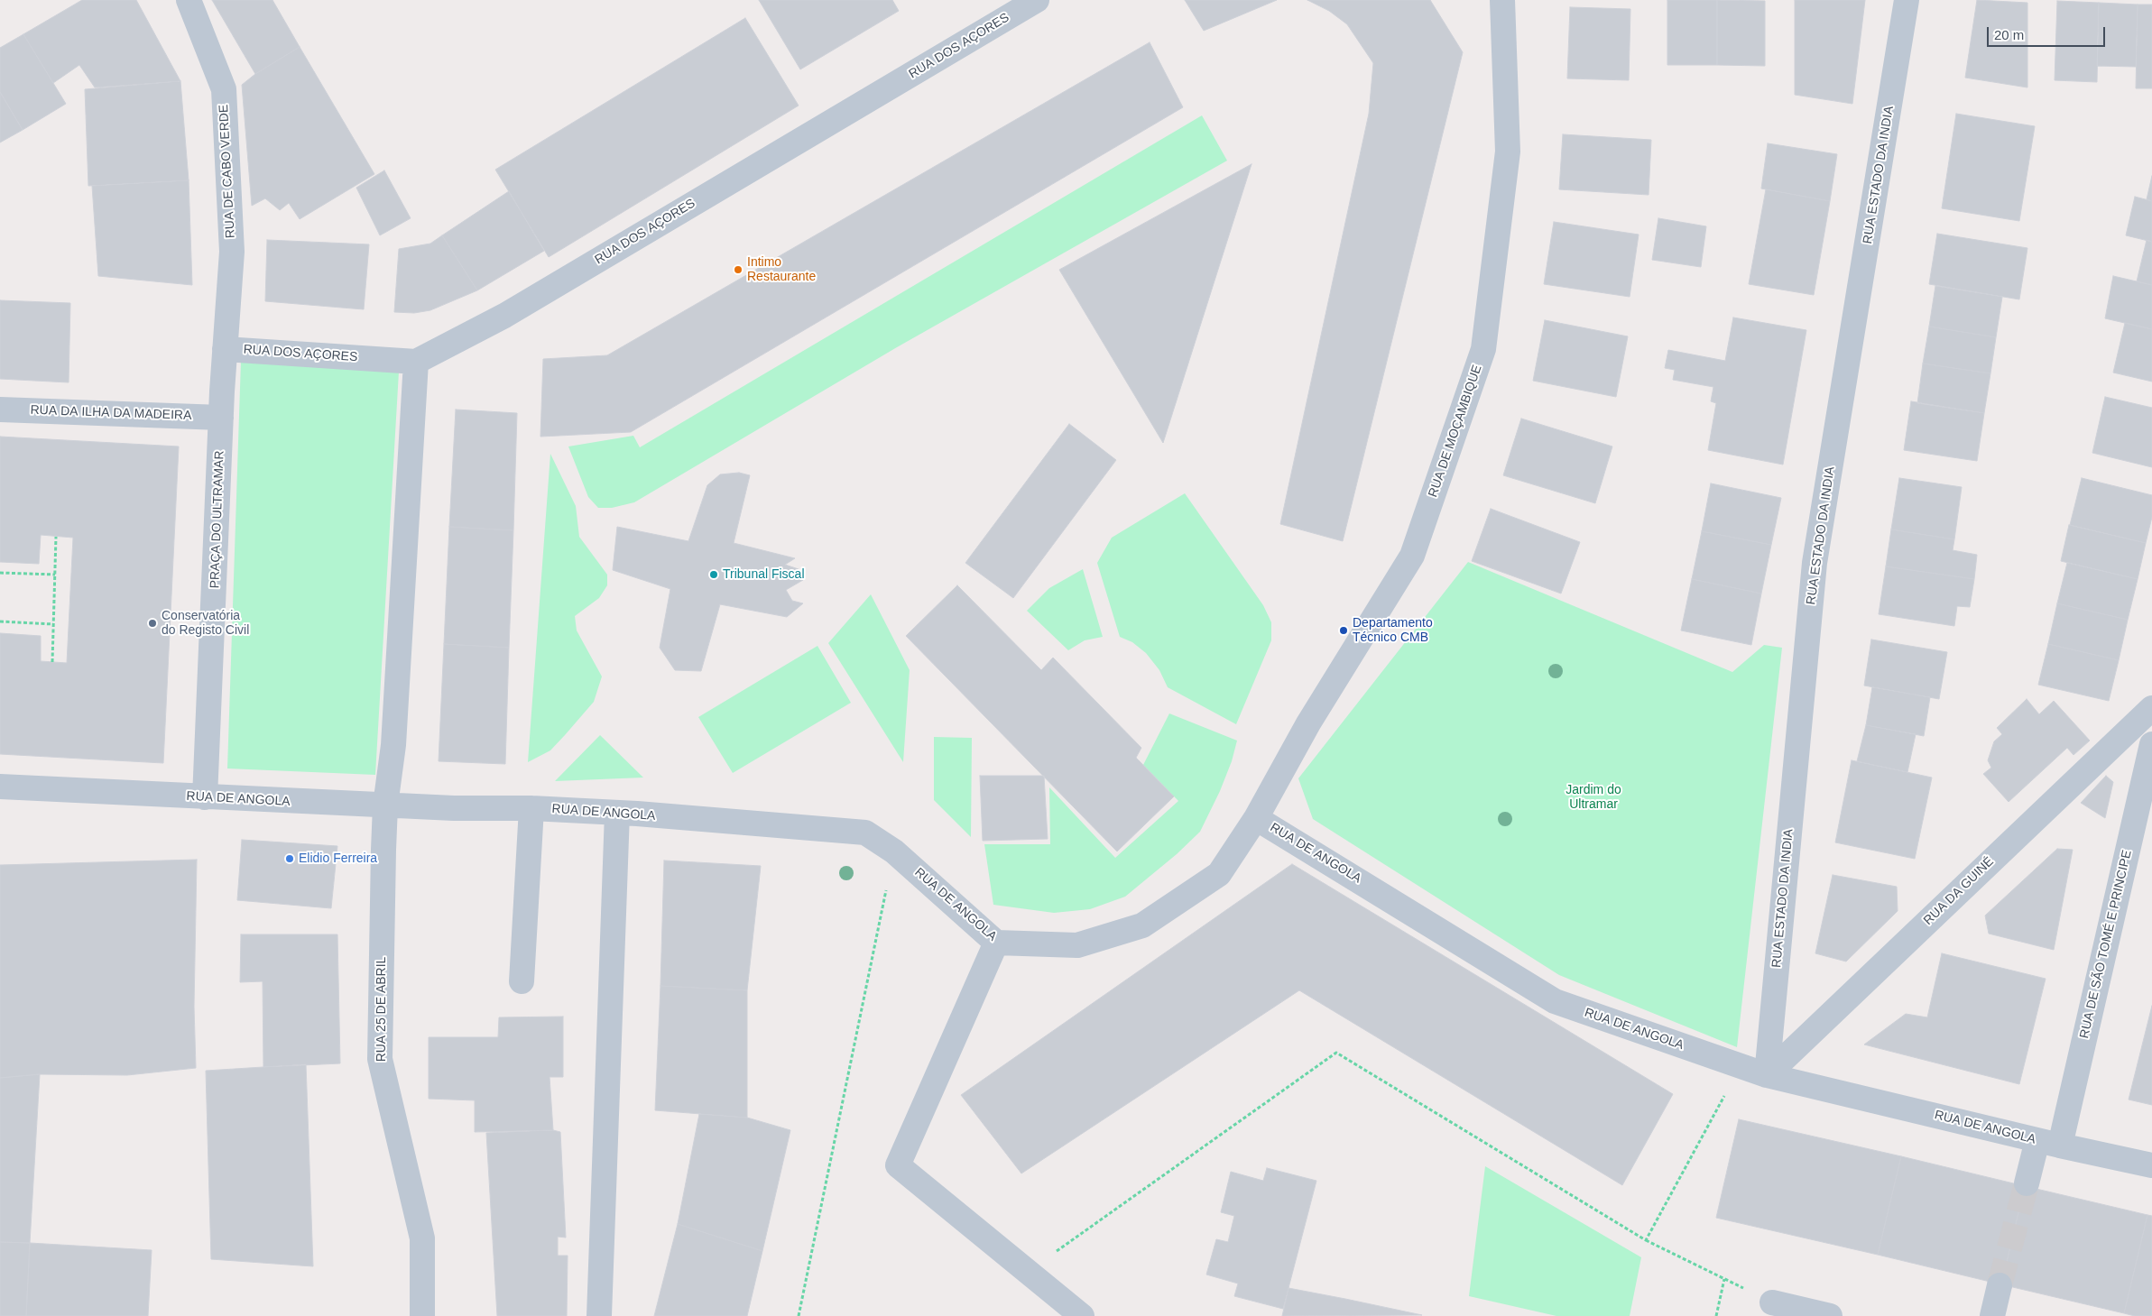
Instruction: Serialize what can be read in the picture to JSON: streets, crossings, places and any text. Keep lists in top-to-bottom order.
{
  "streets": {
    "street": [
      "RUA DOS AÇORES",
      "RUA DE CABO VERDE",
      "RUA ESTADO DA INDIA",
      "RUA DA ILHA DA MADEIRA",
      "RUA DE MOÇAMBIQUE",
      "PRAÇA DO ULTRAMAR",
      "RUA DE ANGOLA",
      "RUA DA GUINÉ",
      "RUA DE SÃO TOMÉ E PRINCIPE",
      "RUA 25 DE ABRIL"
    ]
  },
  "crossings": [
    ["RUA DOS AÇORES", "RUA DE CABO VERDE"],
    ["RUA DOS AÇORES", "PRAÇA DO ULTRAMAR"],
    ["RUA DE CABO VERDE", "PRAÇA DO ULTRAMAR"],
    ["RUA ESTADO DA INDIA", "RUA DE ANGOLA"],
    ["RUA ESTADO DA INDIA", "RUA DA GUINÉ"],
    ["RUA DA ILHA DA MADEIRA", "PRAÇA DO ULTRAMAR"],
    ["RUA DE MOÇAMBIQUE", "RUA DE ANGOLA"],
    ["PRAÇA DO ULTRAMAR", "RUA DE ANGOLA"],
    ["RUA DE ANGOLA", "RUA DA GUINÉ"],
    ["RUA DE ANGOLA", "RUA DE SÃO TOMÉ E PRINCIPE"],
    ["RUA DE ANGOLA", "RUA 25 DE ABRIL"]
  ],
  "parks": ["Jardim do Ultramar"],
  "places": [
    "Intimo Restaurante",
    "Tribunal Fiscal",
    "Conservatória do Registo Civil",
    "Departamento Técnico CMB",
    "Elidio Ferreira"
  ],
  "scale_bar": "20 m"
}
